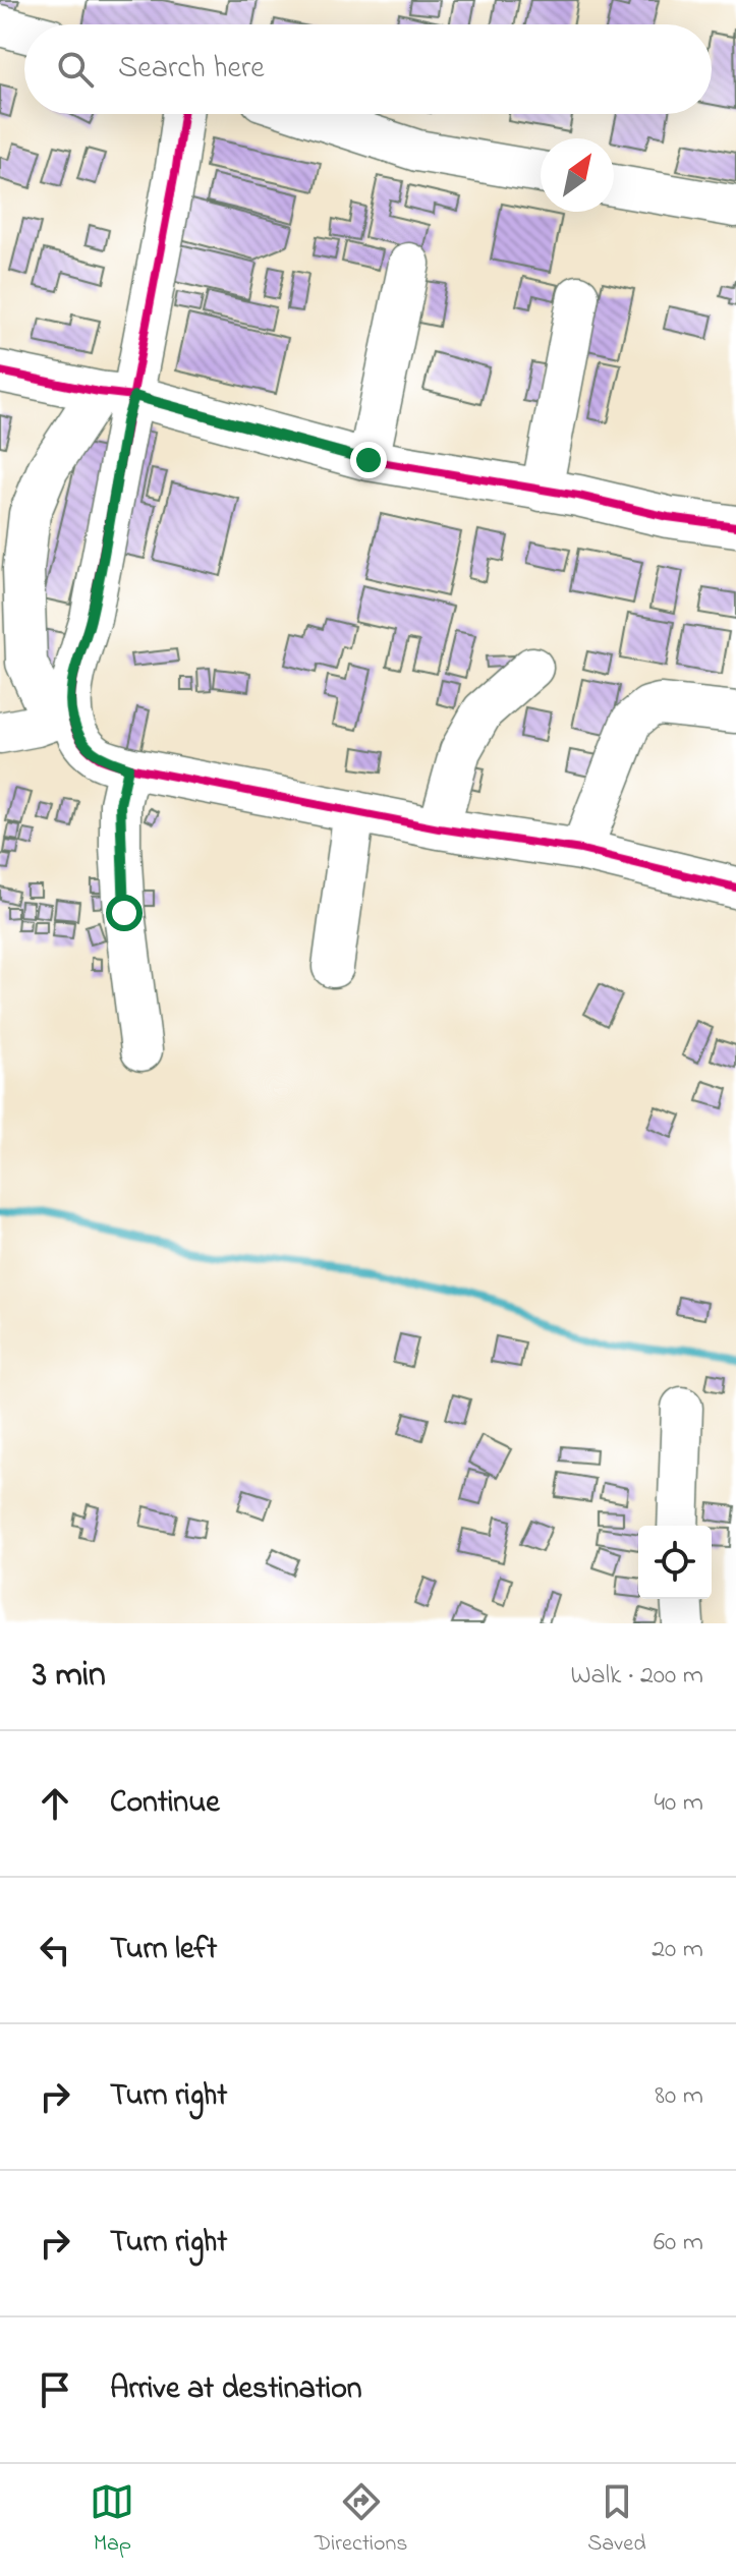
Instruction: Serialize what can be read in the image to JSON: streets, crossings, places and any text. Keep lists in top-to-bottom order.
{
  "north": "top right",
  "page": {
    "search": "Search here",
    "heading": ["3 min", "Walk · 200 m"],
    "list": [
      ["Continue", "40 m"],
      ["Turn left", "20 m"],
      ["Turn right", "80 m"],
      ["Turn right", "60 m"],
      "Arrive at destination"
    ],
    "nav": ["Map", "Directions", "Saved"]
  }
}
